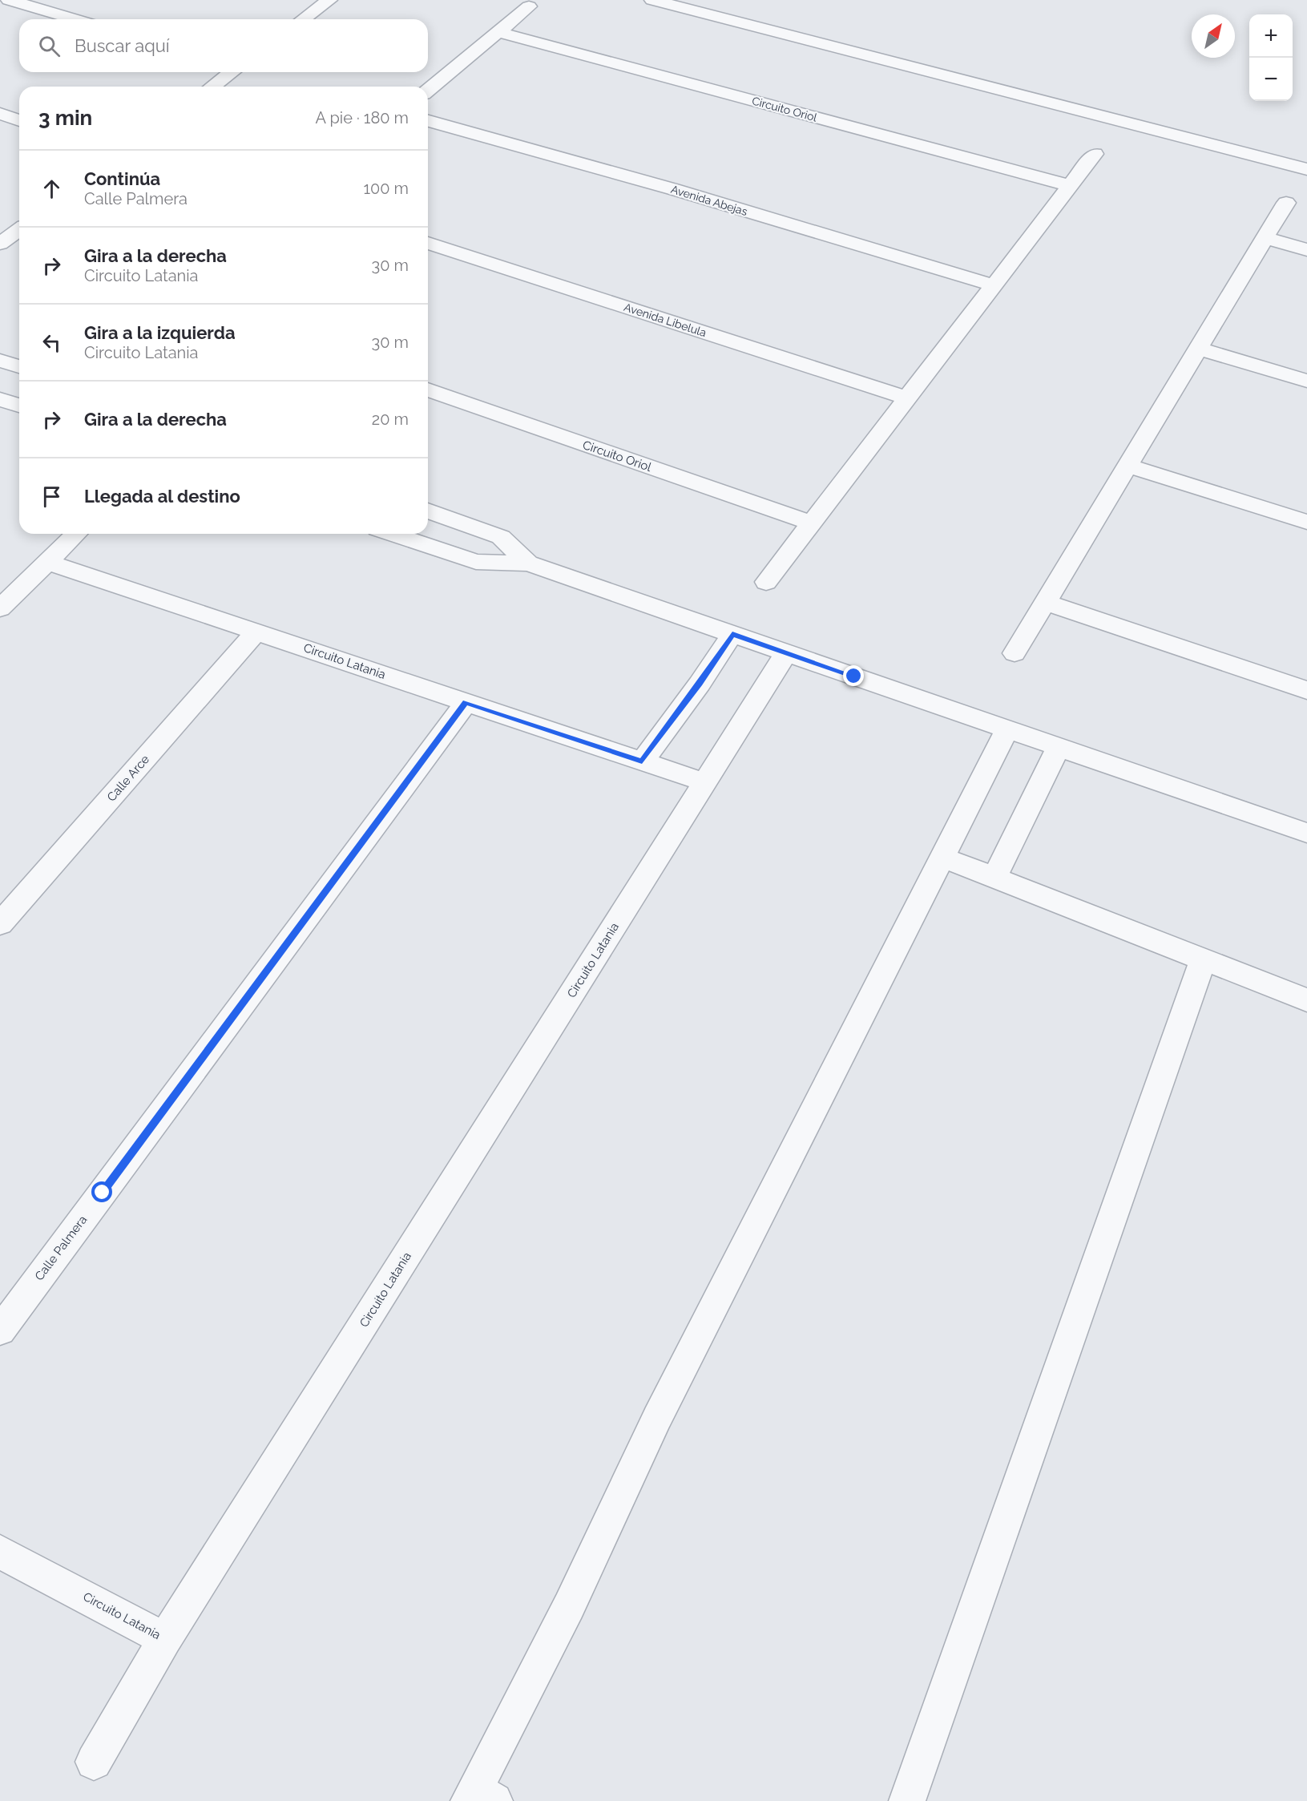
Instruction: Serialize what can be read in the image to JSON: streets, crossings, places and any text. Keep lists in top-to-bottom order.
{
  "streets": {
    "street": [
      "Circuito Oriol",
      "Avenida Abejas",
      "Avenida Libelula",
      "Circuito Latania",
      "Calle Arce",
      "Calle Palmera"
    ]
  },
  "crossings": [
    ["Circuito Latania", "Calle Arce"],
    ["Circuito Latania", "Calle Palmera"]
  ],
  "north": "top right",
  "page": {
    "map_buttons": ["+", "−"],
    "search": "Buscar aquí",
    "heading": ["3 min", "A pie · 180 m"],
    "list": [
      ["Continúa", "Calle Palmera", "100 m"],
      ["Gira a la derecha", "Circuito Latania", "30 m"],
      ["Gira a la izquierda", "Circuito Latania", "30 m"],
      ["Gira a la derecha", "20 m"],
      "Llegada al destino"
    ]
  }
}
